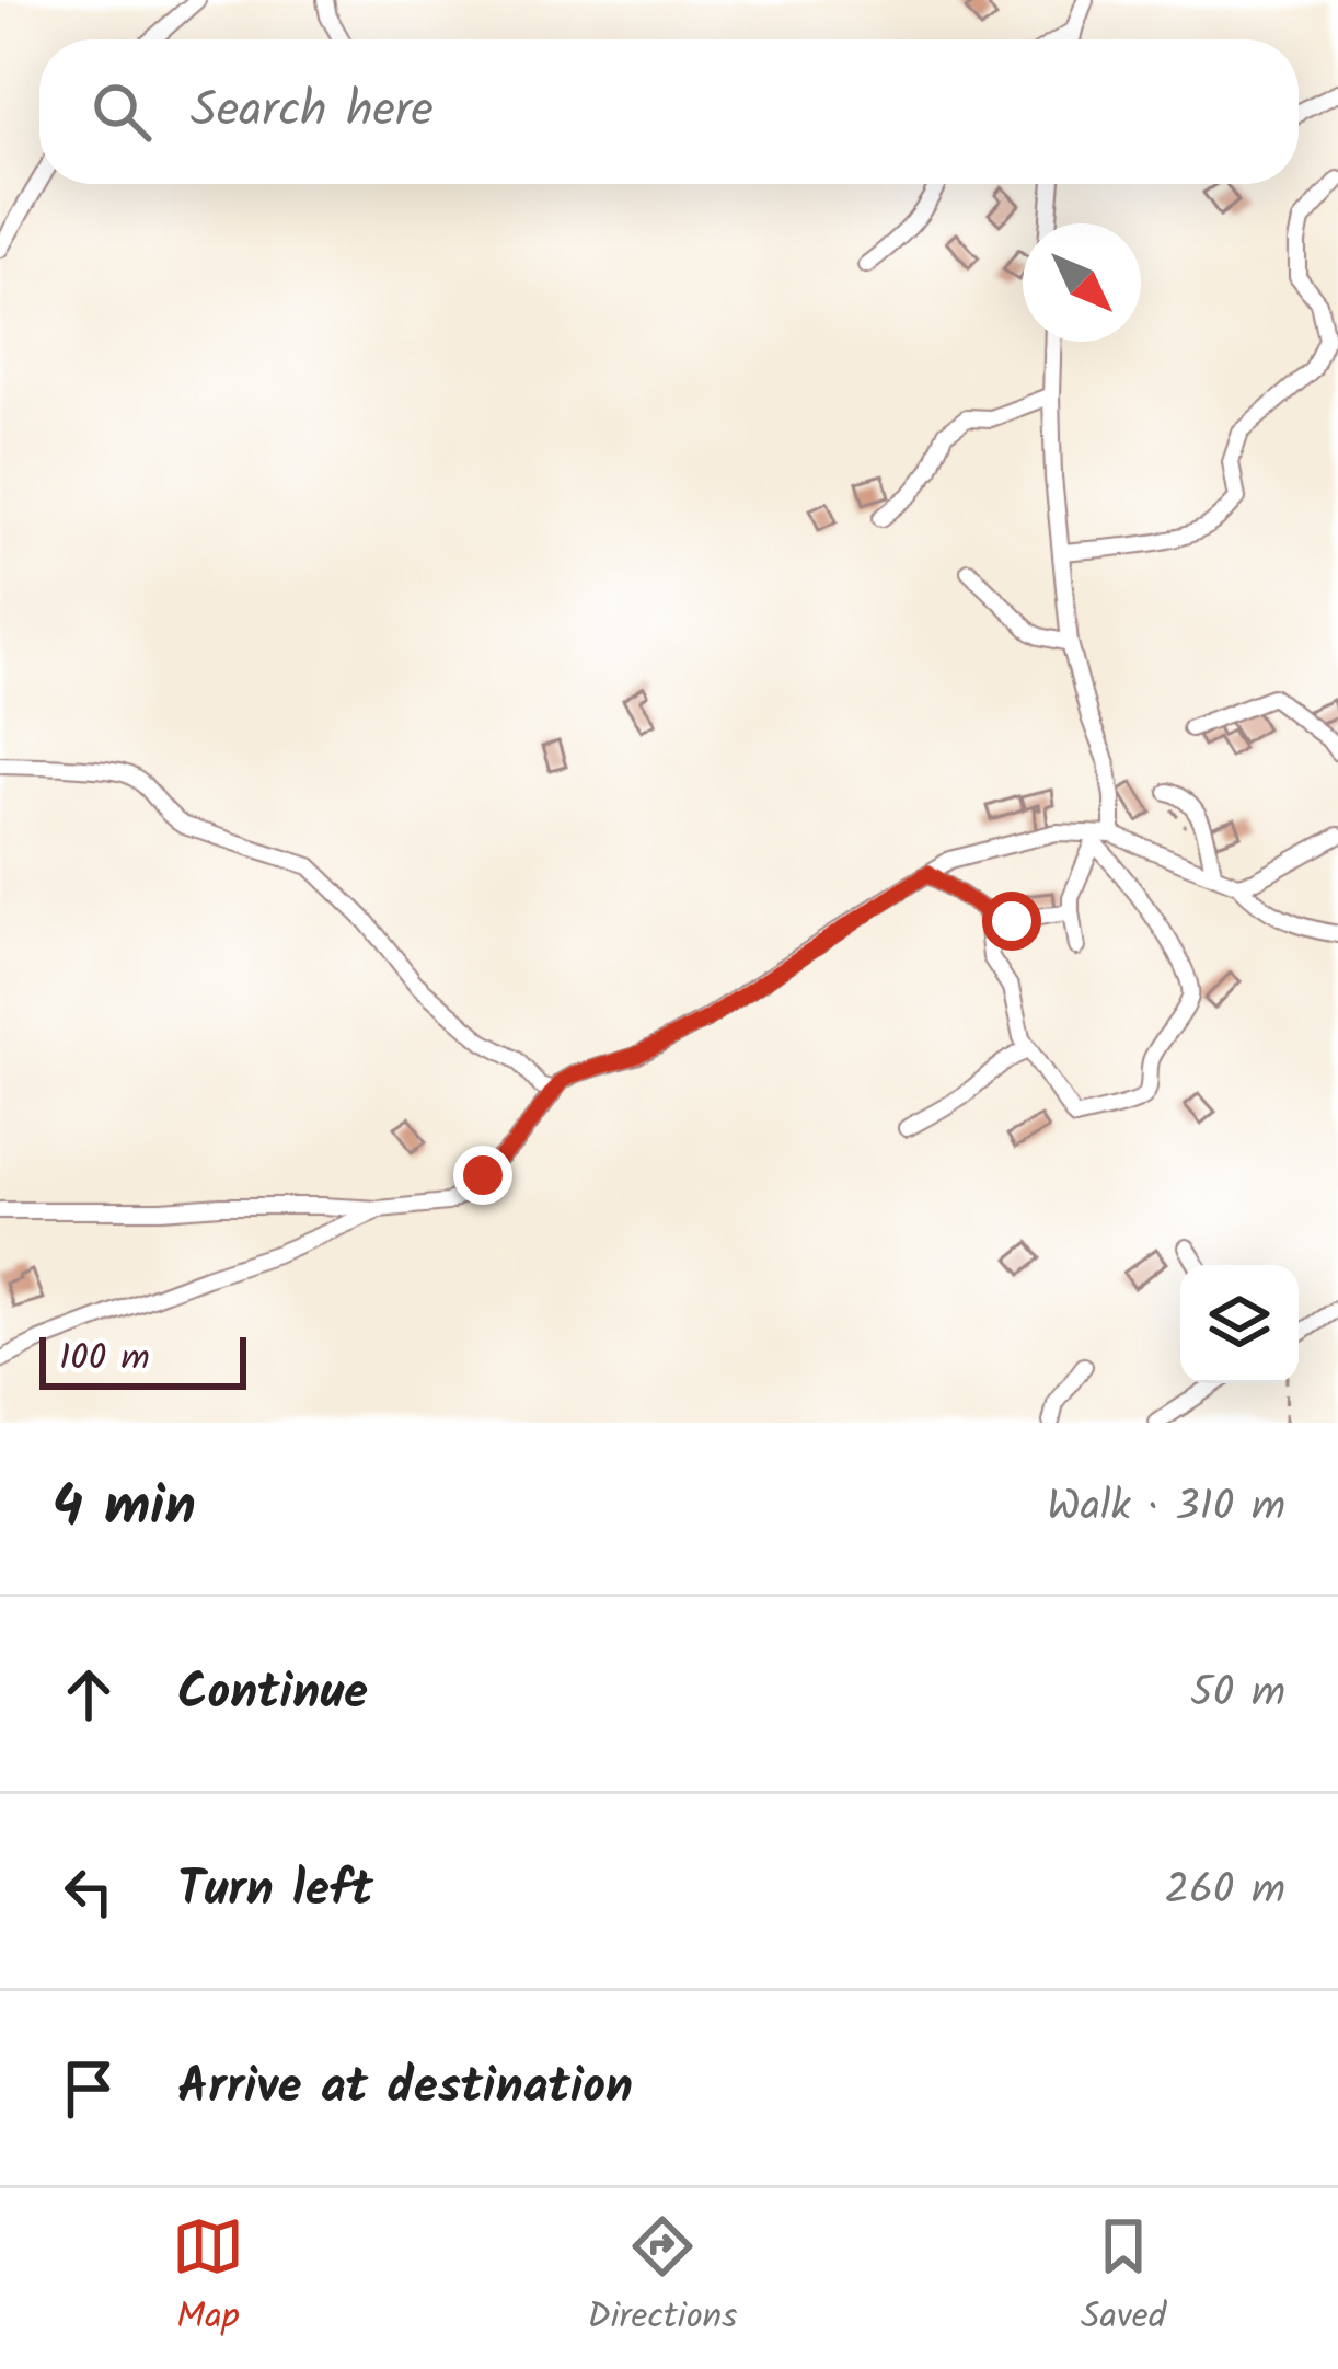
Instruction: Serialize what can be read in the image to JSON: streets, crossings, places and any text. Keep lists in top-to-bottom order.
{
  "scale_bar": "100 m",
  "north": "bottom right",
  "page": {
    "search": "Search here",
    "scale": "100 m",
    "heading": ["4 min", "Walk · 310 m"],
    "list": [
      ["Continue", "50 m"],
      ["Turn left", "260 m"],
      "Arrive at destination"
    ],
    "nav": ["Map", "Directions", "Saved"]
  }
}
